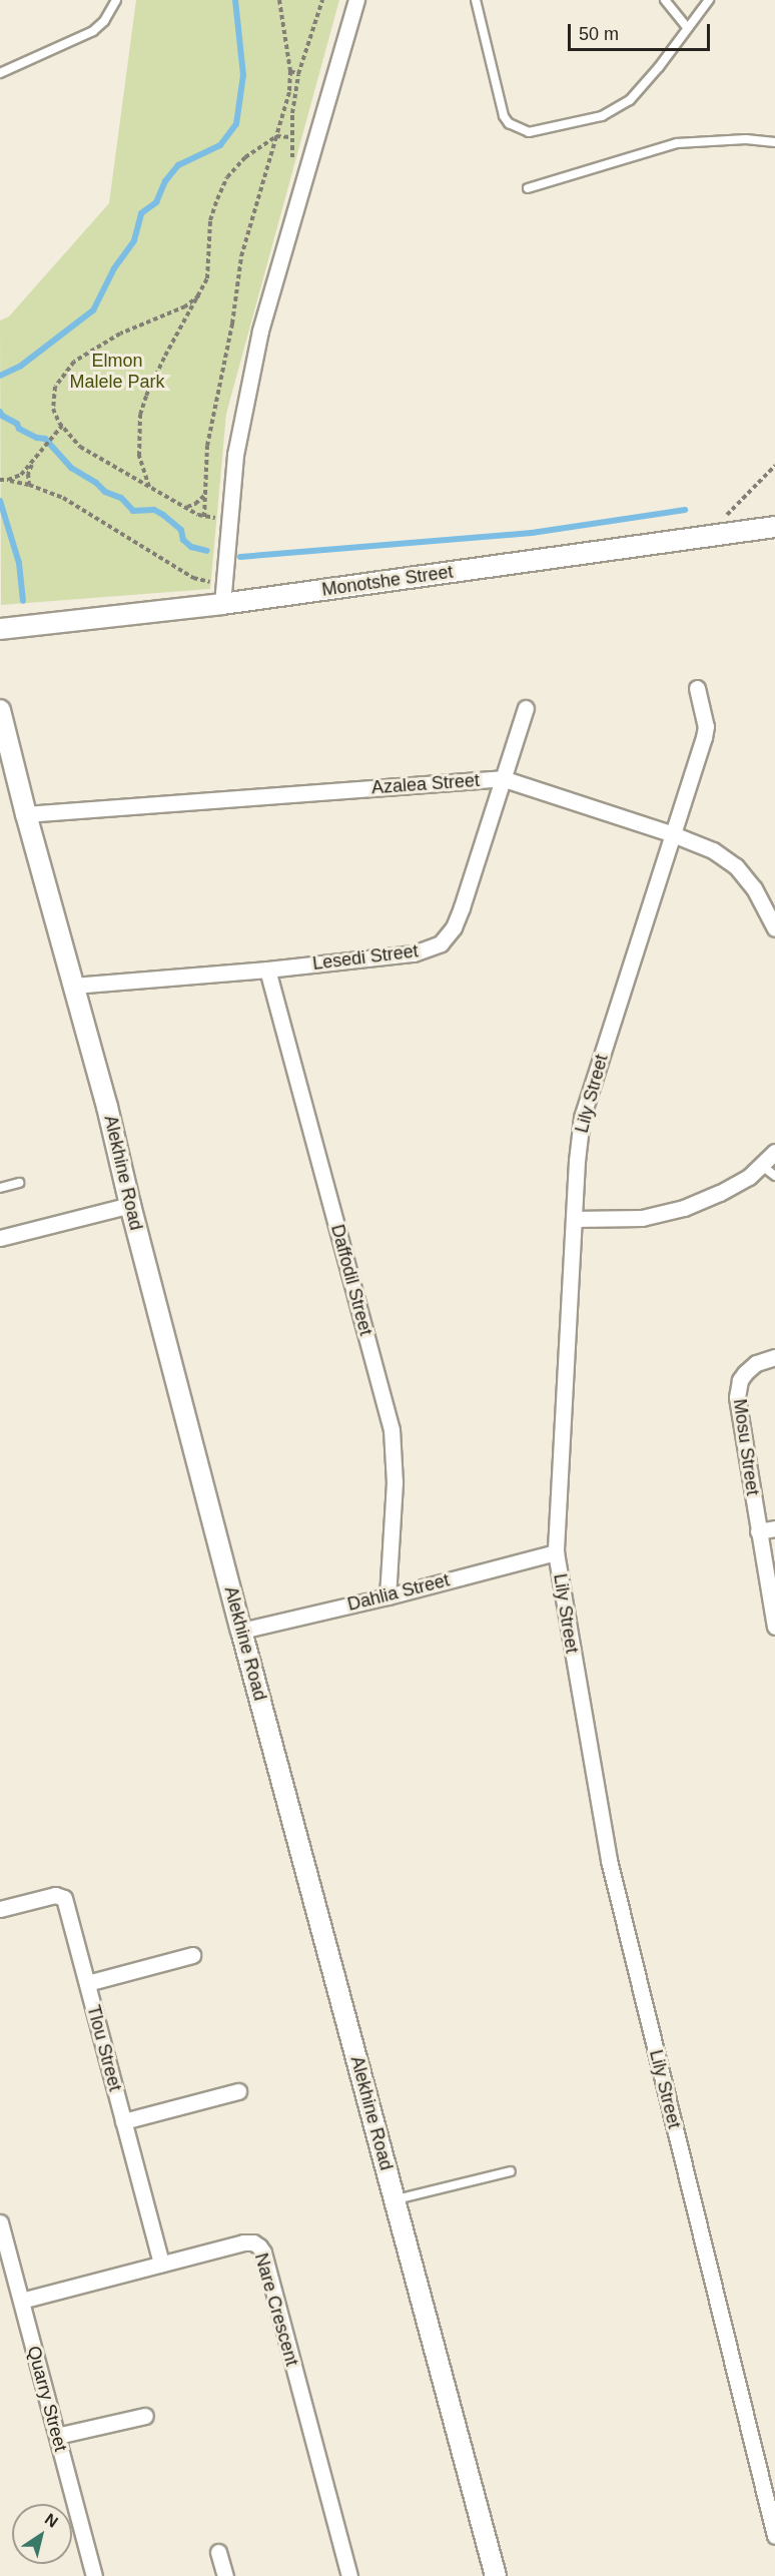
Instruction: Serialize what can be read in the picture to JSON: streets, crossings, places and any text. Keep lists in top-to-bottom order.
{
  "streets": {
    "street": [
      "Monotshe Street",
      "Azalea Street",
      "Lesedi Street",
      "Lily Street",
      "Alekhine Road",
      "Daffodil Street",
      "Mosu Street",
      "Dahlia Street",
      "Tlou Street",
      "Nare Crescent",
      "Quarry Street"
    ]
  },
  "crossings": [
    ["Azalea Street", "Lesedi Street"],
    ["Azalea Street", "Lily Street"],
    ["Azalea Street", "Alekhine Road"],
    ["Lesedi Street", "Alekhine Road"],
    ["Lesedi Street", "Daffodil Street"],
    ["Lily Street", "Dahlia Street"],
    ["Alekhine Road", "Dahlia Street"],
    ["Daffodil Street", "Dahlia Street"],
    ["Tlou Street", "Nare Crescent"],
    ["Nare Crescent", "Quarry Street"]
  ],
  "parks": ["Elmon Malele Park"],
  "scale_bar": "50 m",
  "north": "top right"
}
